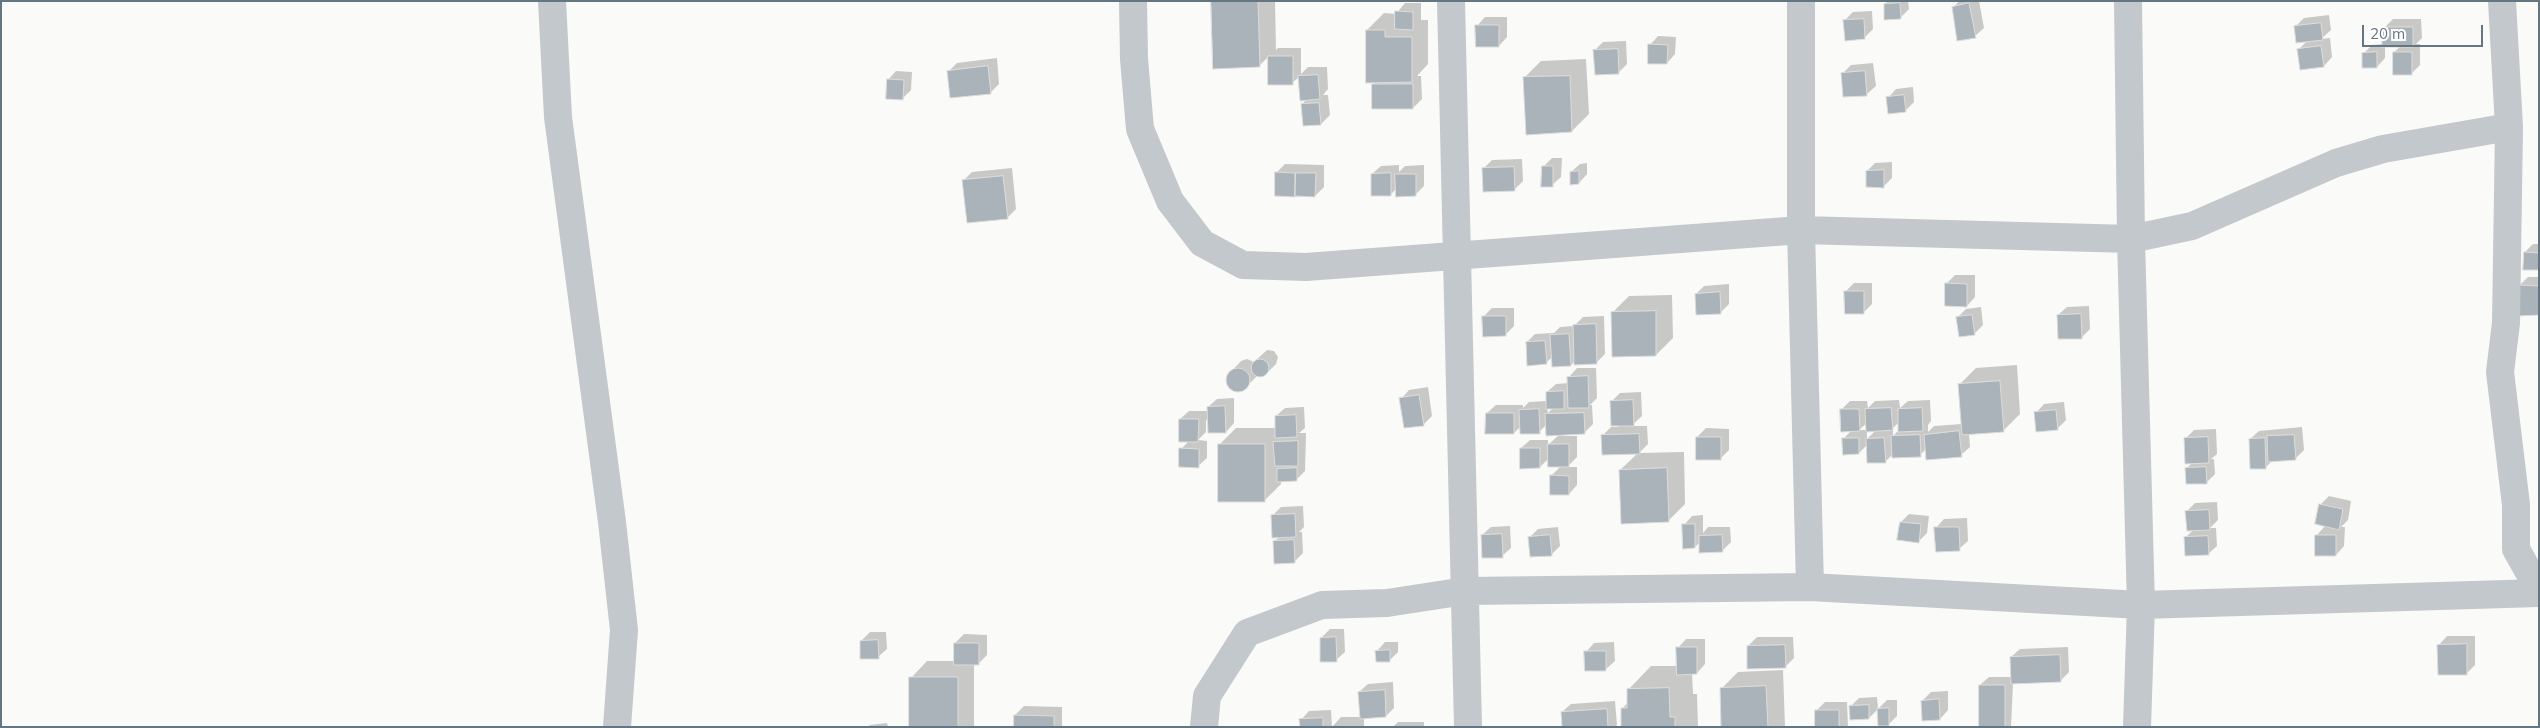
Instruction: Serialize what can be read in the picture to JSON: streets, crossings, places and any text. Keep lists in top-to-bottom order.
{
  "scale_bar": "20 m"
}
